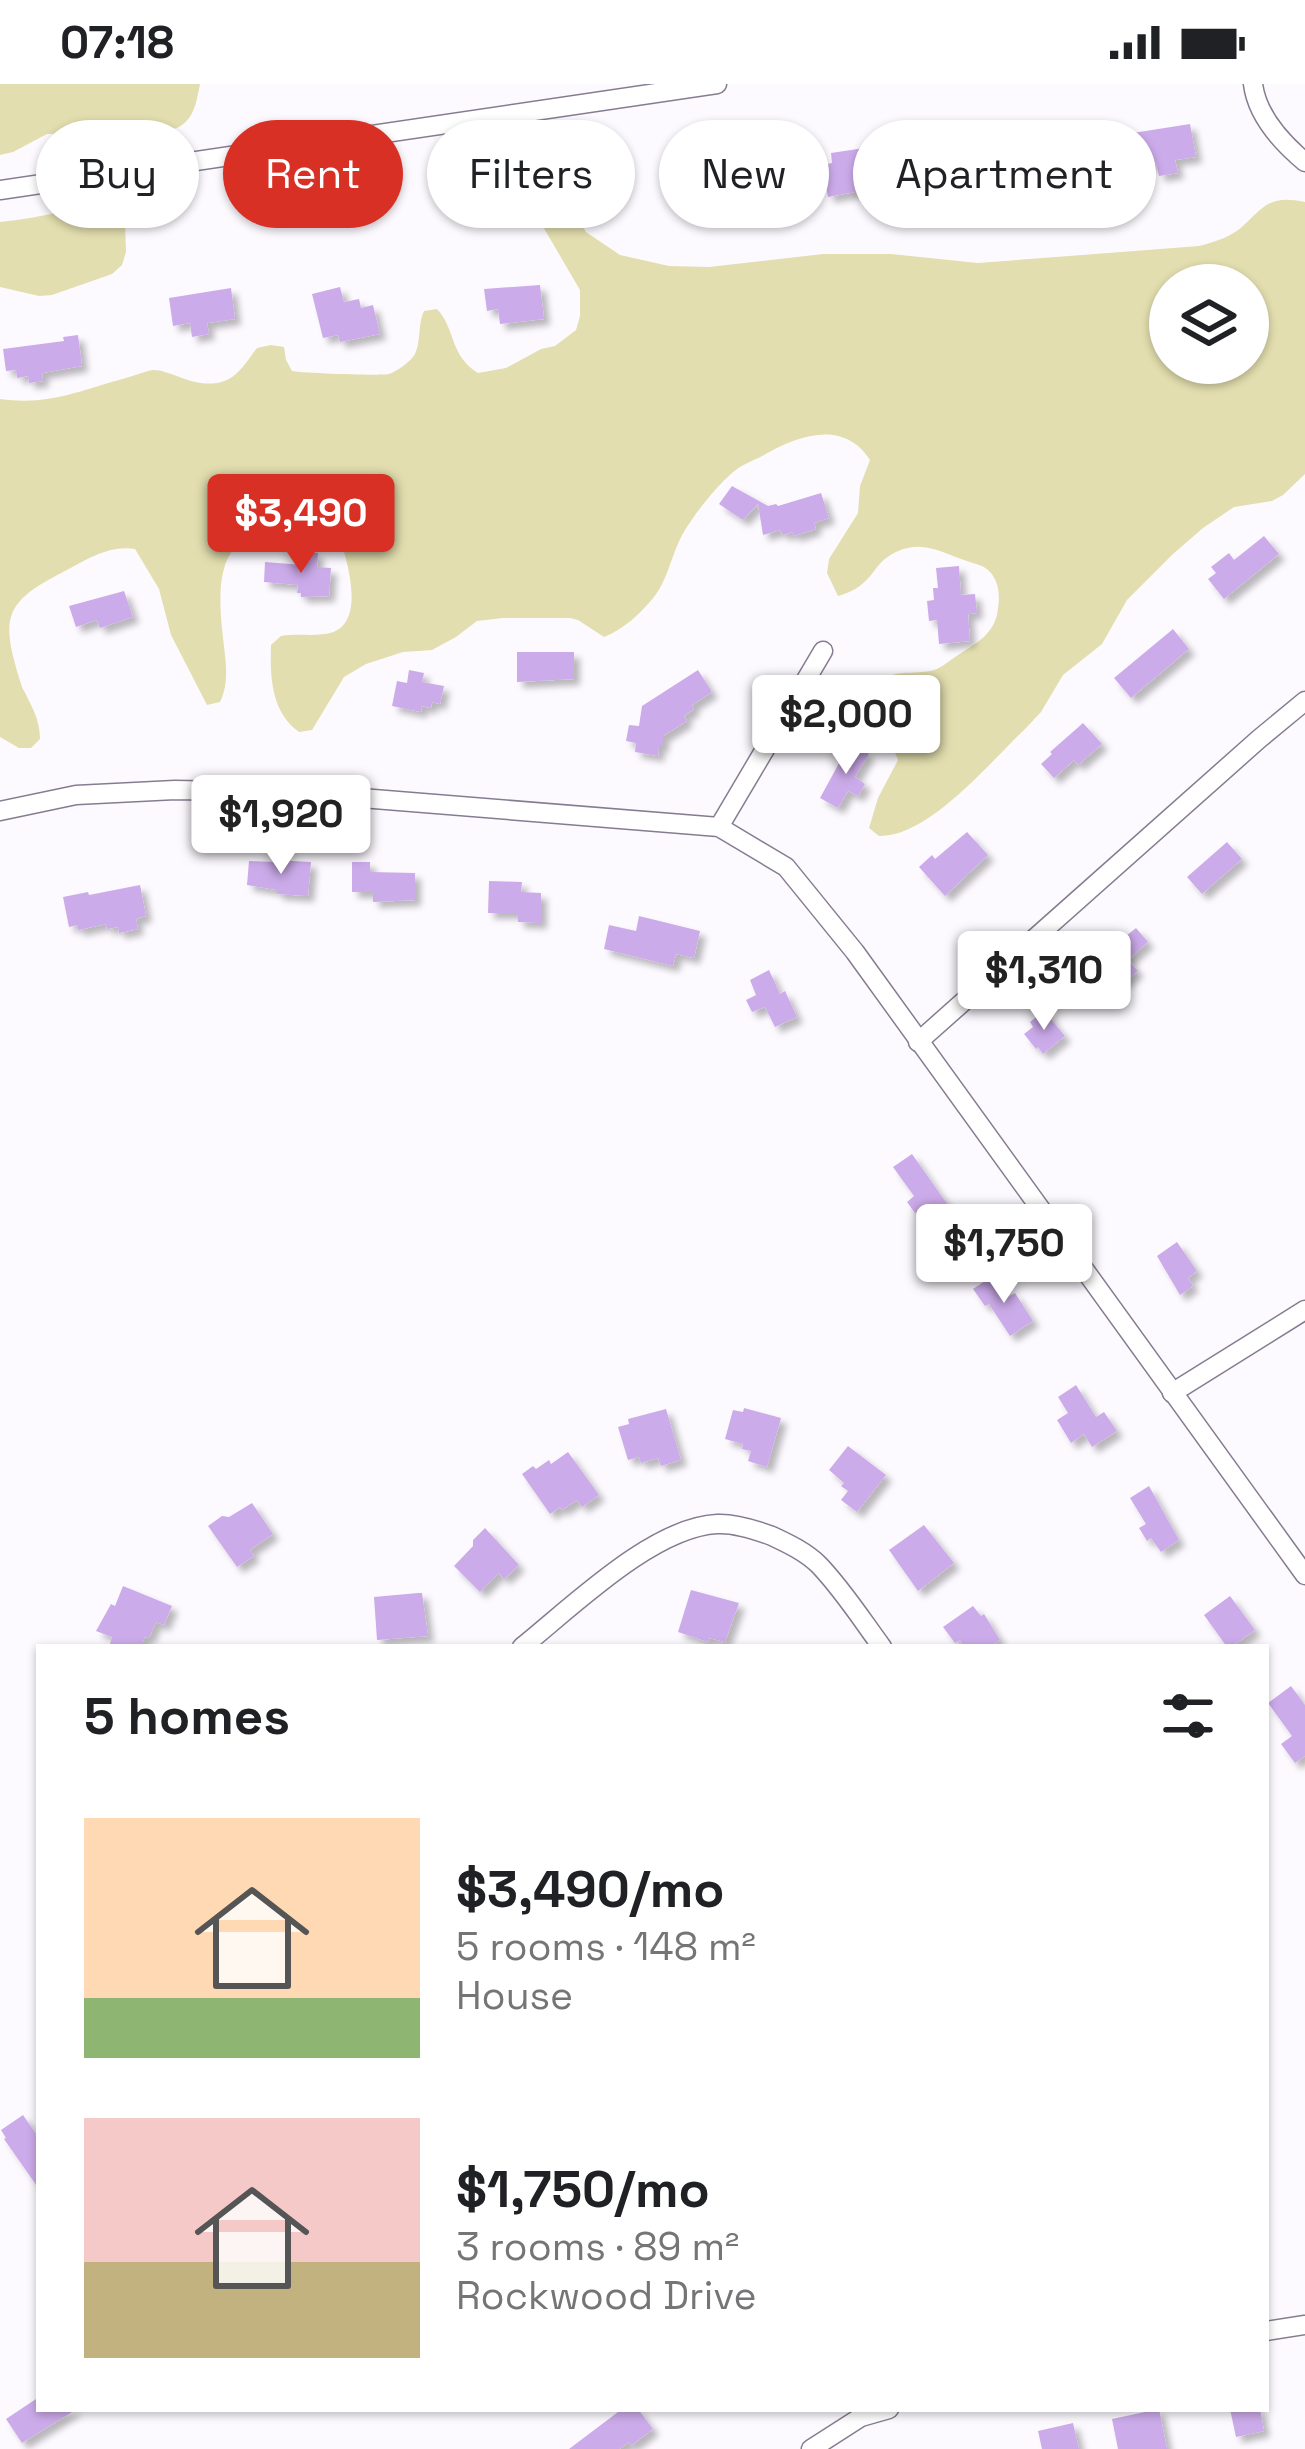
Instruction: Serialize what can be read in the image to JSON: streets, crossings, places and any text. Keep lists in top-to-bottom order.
{
  "page": {
    "status": "07:18",
    "chip": [
      "Buy",
      "Rent",
      "Filters",
      "New",
      "Apartment"
    ],
    "price": [
      "$3,490",
      "$2,000",
      "$1,920",
      "$1,310",
      "$1,750"
    ],
    "heading": "5 homes",
    "list": [
      {
        "name": "$3,490/mo",
        "note": "5 rooms · 148 m² · House"
      },
      {
        "name": "$1,750/mo",
        "note": "3 rooms · 89 m² · Rockwood Drive"
      }
    ]
  }
}
